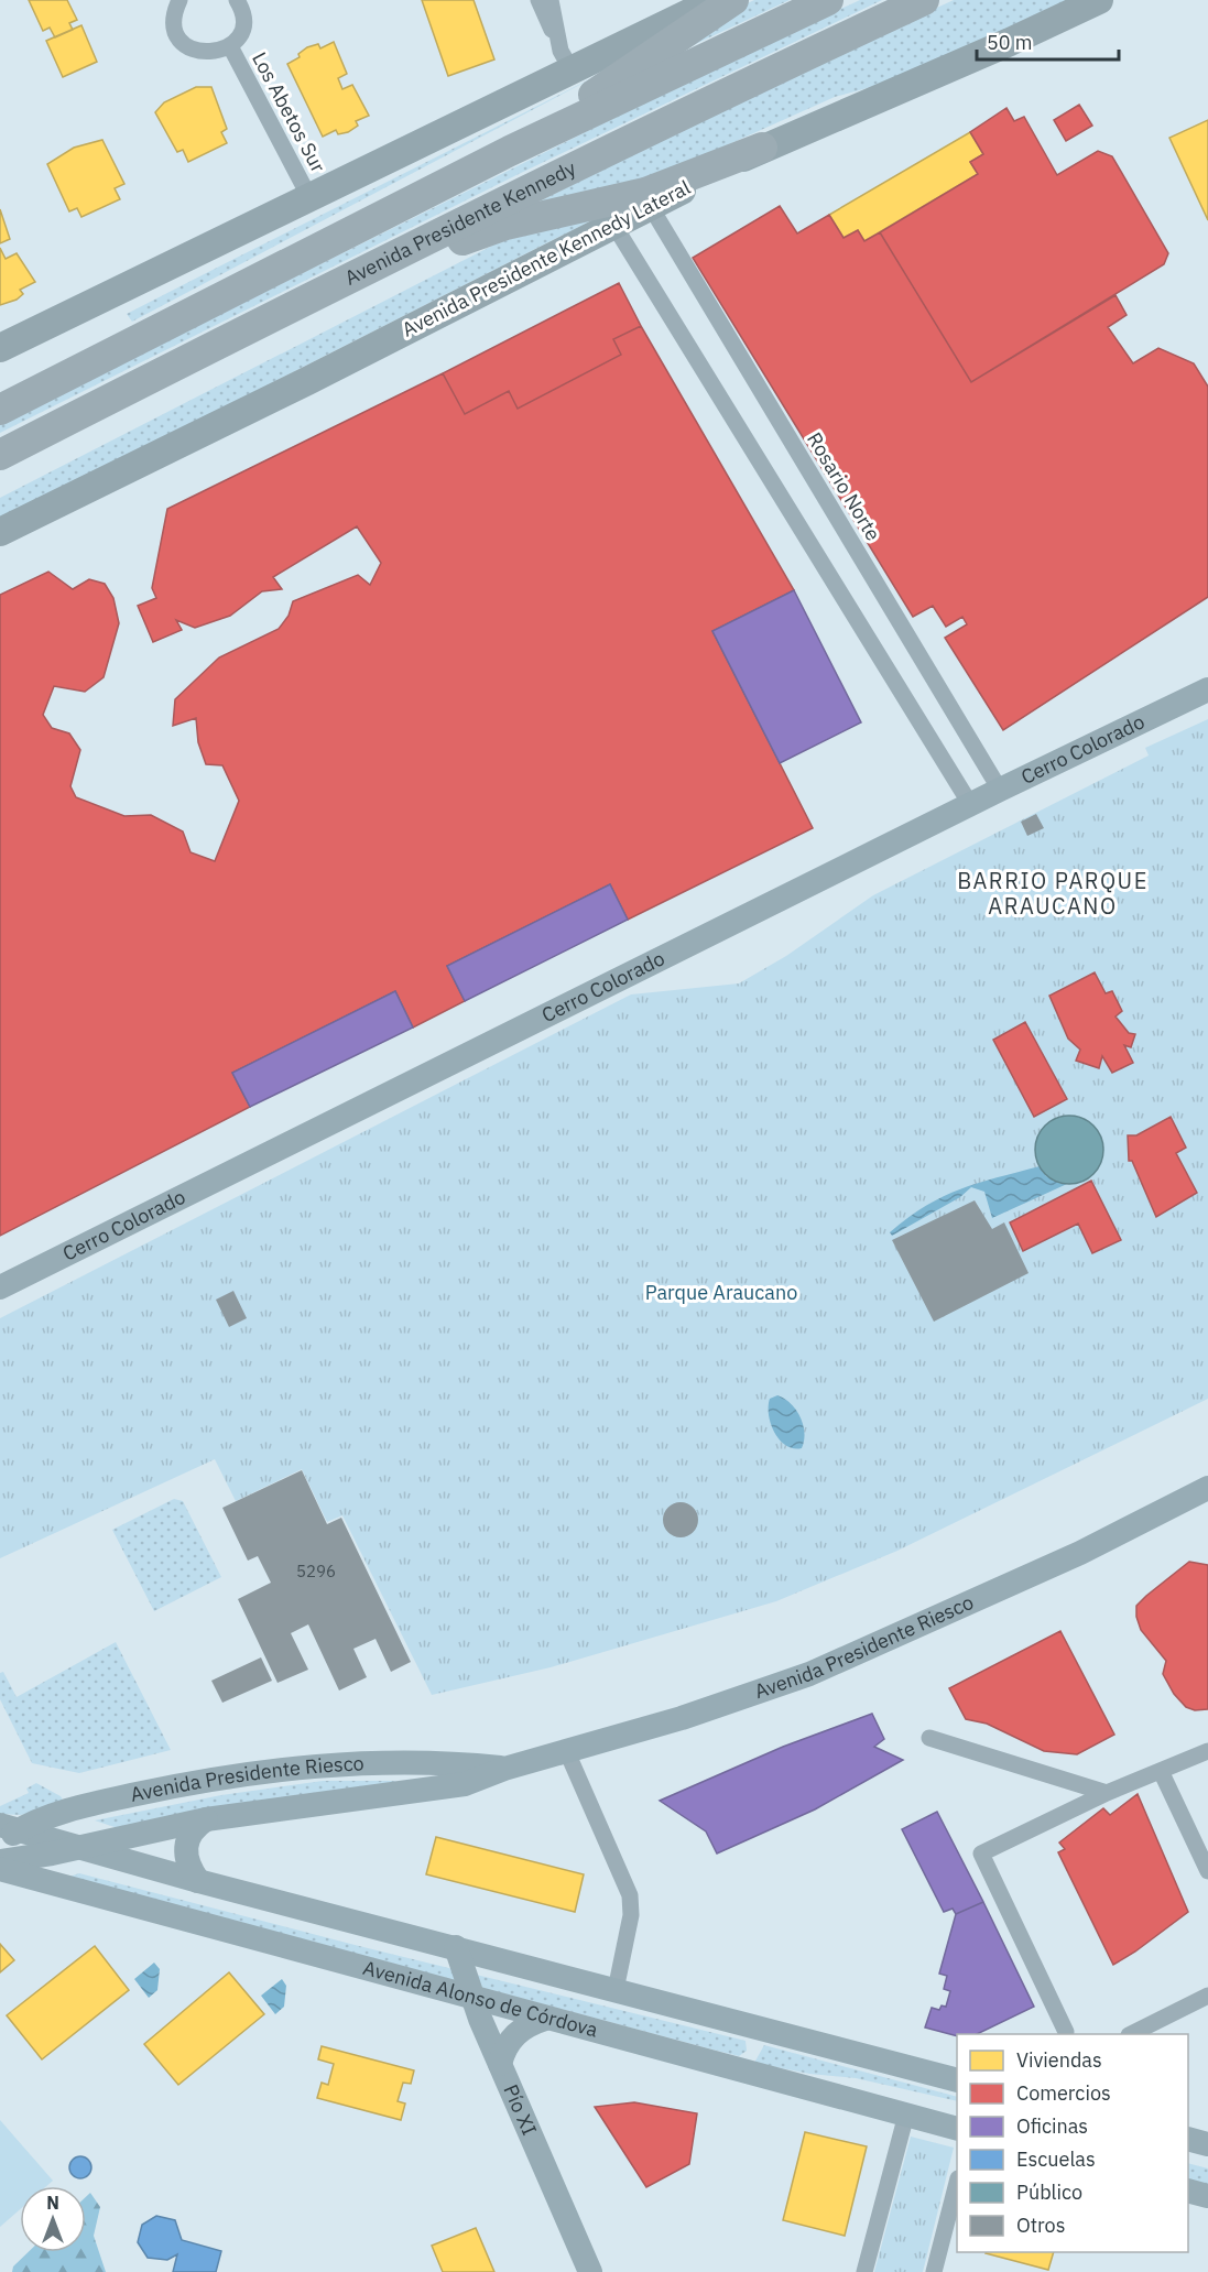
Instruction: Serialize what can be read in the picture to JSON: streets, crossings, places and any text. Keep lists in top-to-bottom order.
{
  "streets": {
    "highway": ["Avenida Presidente Kennedy"],
    "main road": [
      "Avenida Presidente Kennedy Lateral",
      "Cerro Colorado",
      "Avenida Presidente Riesco",
      "Avenida Alonso de Córdova",
      "Pío XI"
    ],
    "street": ["Los Abetos Sur", "Rosario Norte"]
  },
  "crossings": [
    ["Avenida Presidente Kennedy Lateral", "Rosario Norte"],
    ["Rosario Norte", "Cerro Colorado"],
    ["Avenida Alonso de Córdova", "Pío XI"]
  ],
  "districts": ["BARRIO PARQUE ARAUCANO"],
  "parks": ["Parque Araucano"],
  "house_numbers": ["5296"],
  "legend": [
    "Viviendas",
    "Comercios",
    "Oficinas",
    "Escuelas",
    "Público",
    "Otros"
  ],
  "scale_bar": "50 m",
  "north": "top"
}
